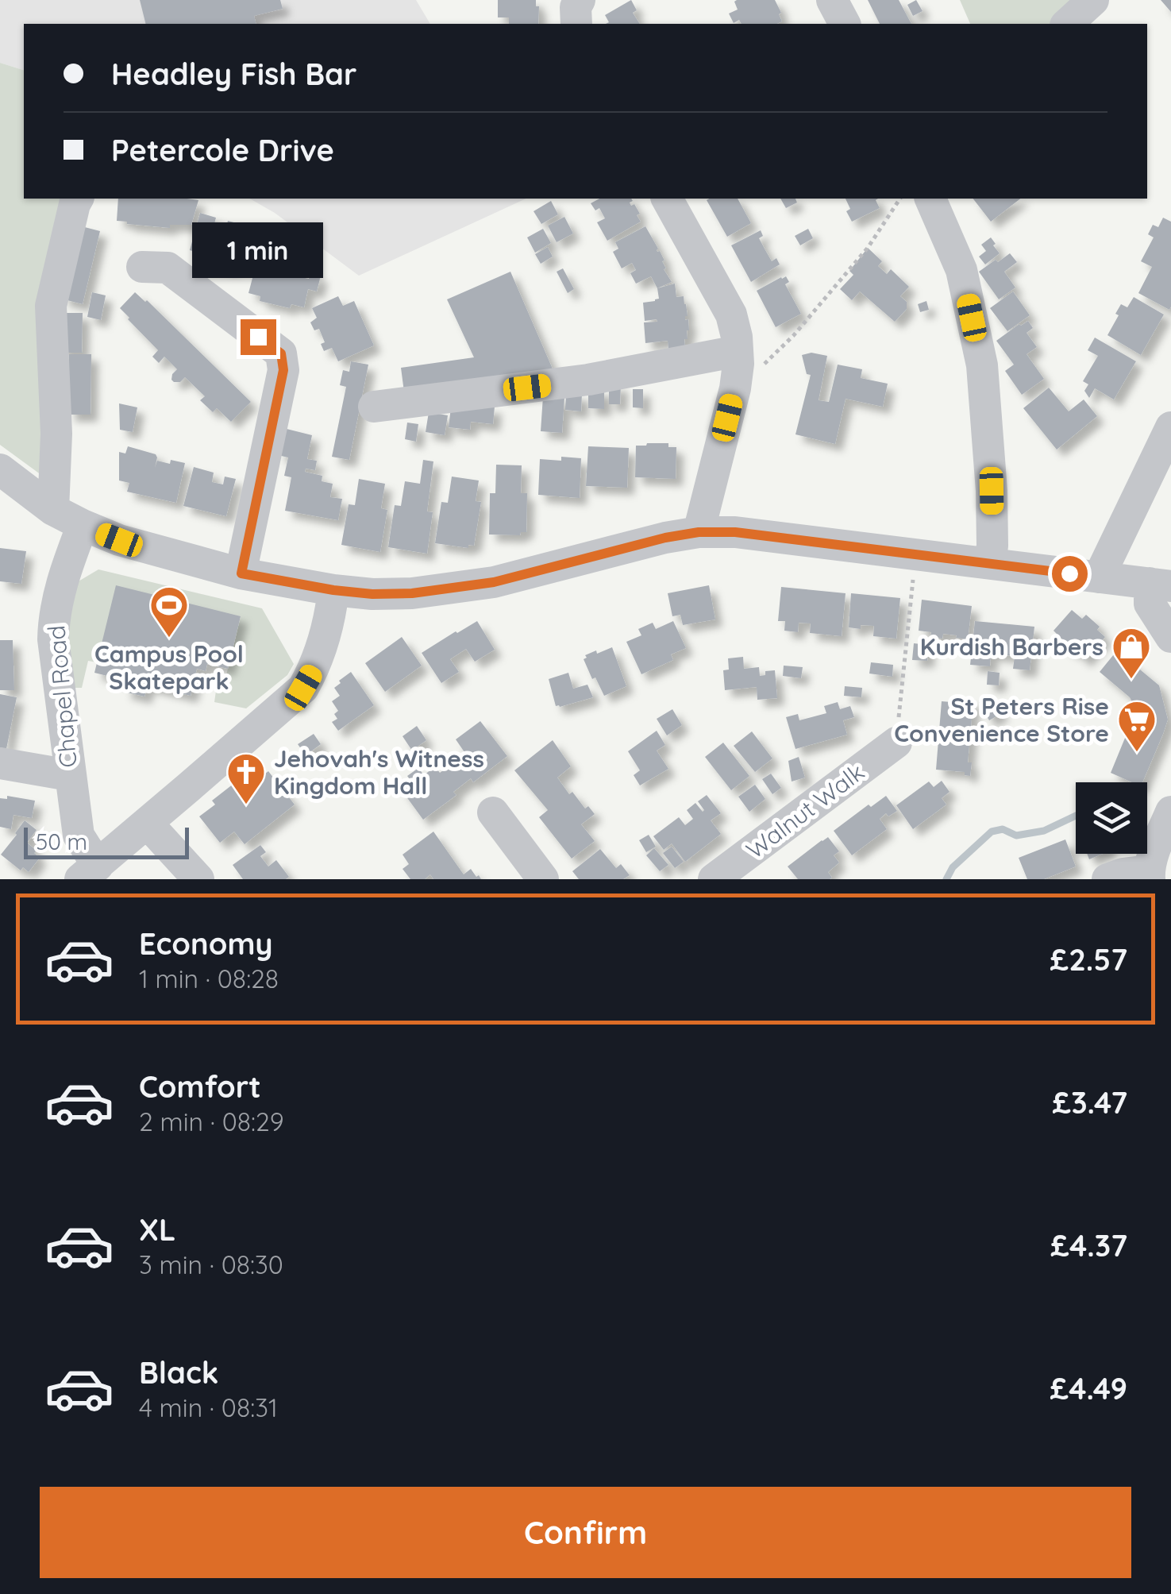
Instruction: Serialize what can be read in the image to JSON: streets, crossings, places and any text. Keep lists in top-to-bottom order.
{
  "streets": {
    "street": ["Chapel Road", "Walnut Walk"]
  },
  "places": {
    "sports": ["Campus Pool Skatepark"],
    "shop": ["Kurdish Barbers"],
    "supermarket": ["St Peters Rise Convenience Store"],
    "church": ["Jehovah's Witness Kingdom Hall"]
  },
  "scale_bar": "50 m",
  "page": {
    "banner": ["Headley Fish Bar", "Petercole Drive"],
    "bubble": "1 min",
    "scale": "50 m",
    "list": [
      {
        "name": "Economy",
        "note": "1 min · 08:28",
        "value": "£2.57"
      },
      {
        "name": "Comfort",
        "note": "2 min · 08:29",
        "value": "£3.47"
      },
      {
        "name": "XL",
        "note": "3 min · 08:30",
        "value": "£4.37"
      },
      {
        "name": "Black",
        "note": "4 min · 08:31",
        "value": "£4.49"
      }
    ],
    "buttons": "Confirm"
  }
}
